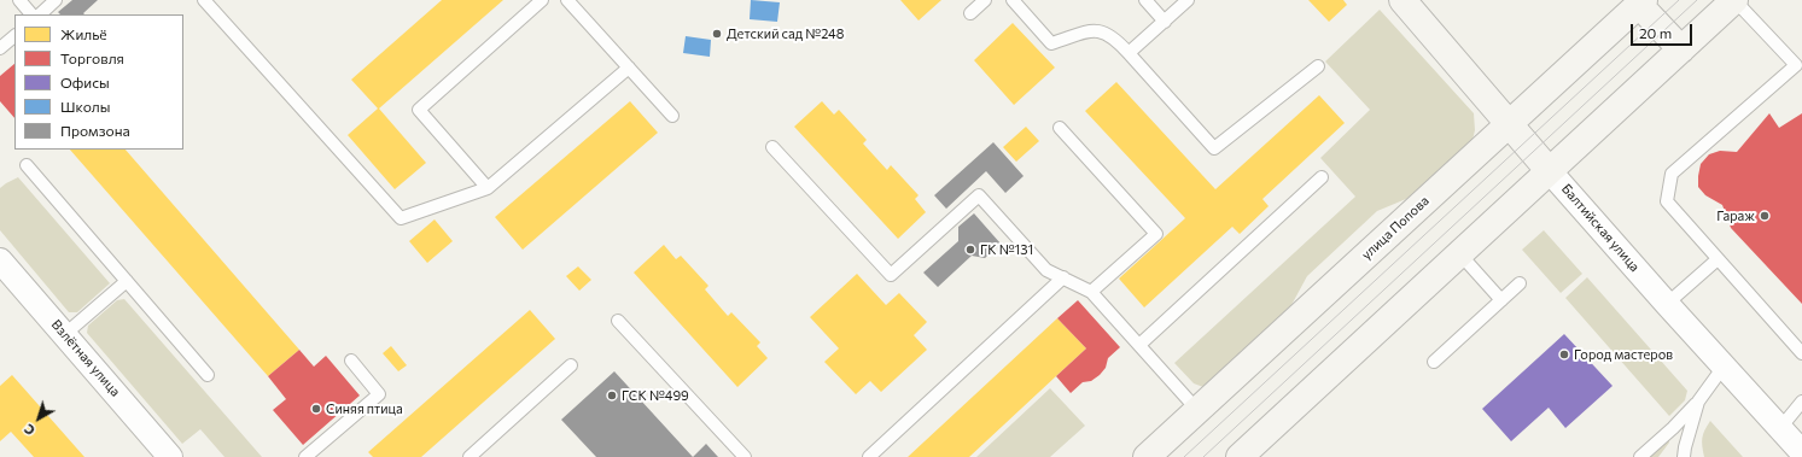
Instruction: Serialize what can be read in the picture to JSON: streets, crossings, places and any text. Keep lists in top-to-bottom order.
{
  "streets": {
    "main road": ["улица Попова", "Балтийская улица"],
    "street": ["Взлётная улица"]
  },
  "crossings": [
    ["улица Попова", "Балтийская улица"]
  ],
  "places": [
    "Детский сад №248",
    "Гараж",
    "ГК №131",
    "Город мастеров",
    "ГСК №499",
    "Синяя птица"
  ],
  "legend": [
    "Жильё",
    "Торговля",
    "Офисы",
    "Школы",
    "Промзона"
  ],
  "scale_bar": "20 m",
  "north": "bottom left"
}
